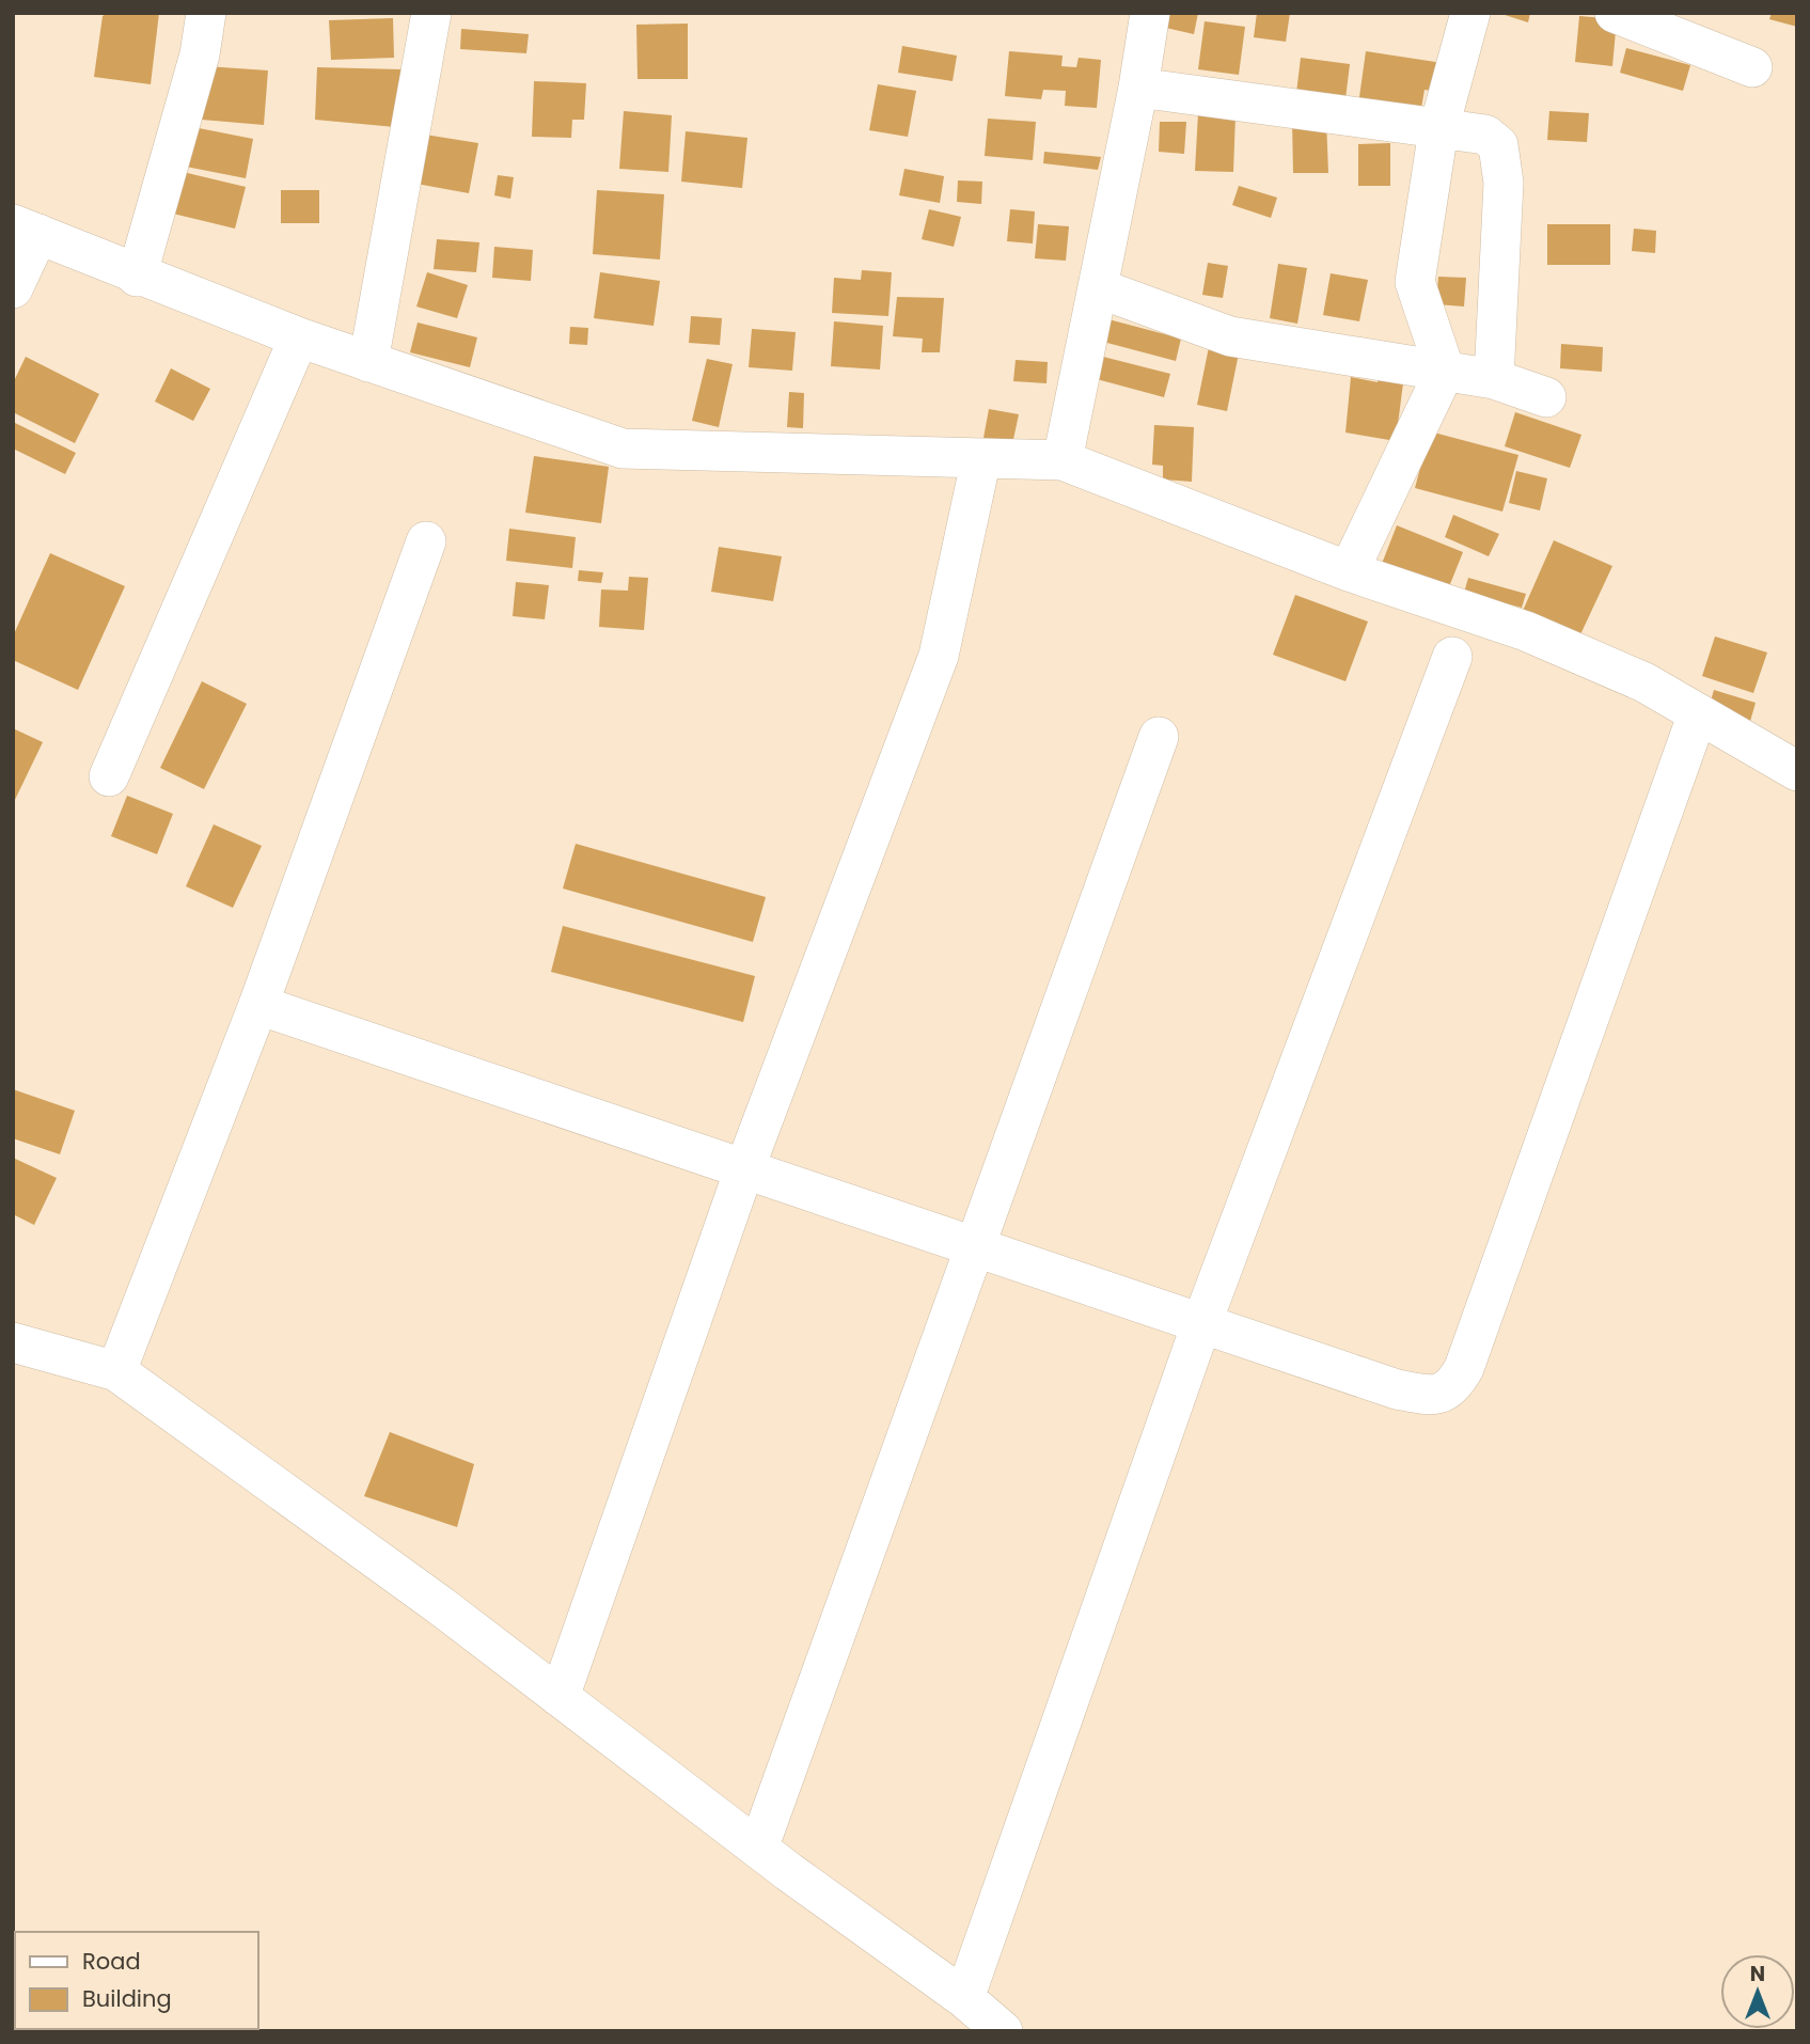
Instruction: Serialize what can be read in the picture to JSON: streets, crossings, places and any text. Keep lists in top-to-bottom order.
{
  "legend": ["Road", "Building"],
  "north": "top"
}
